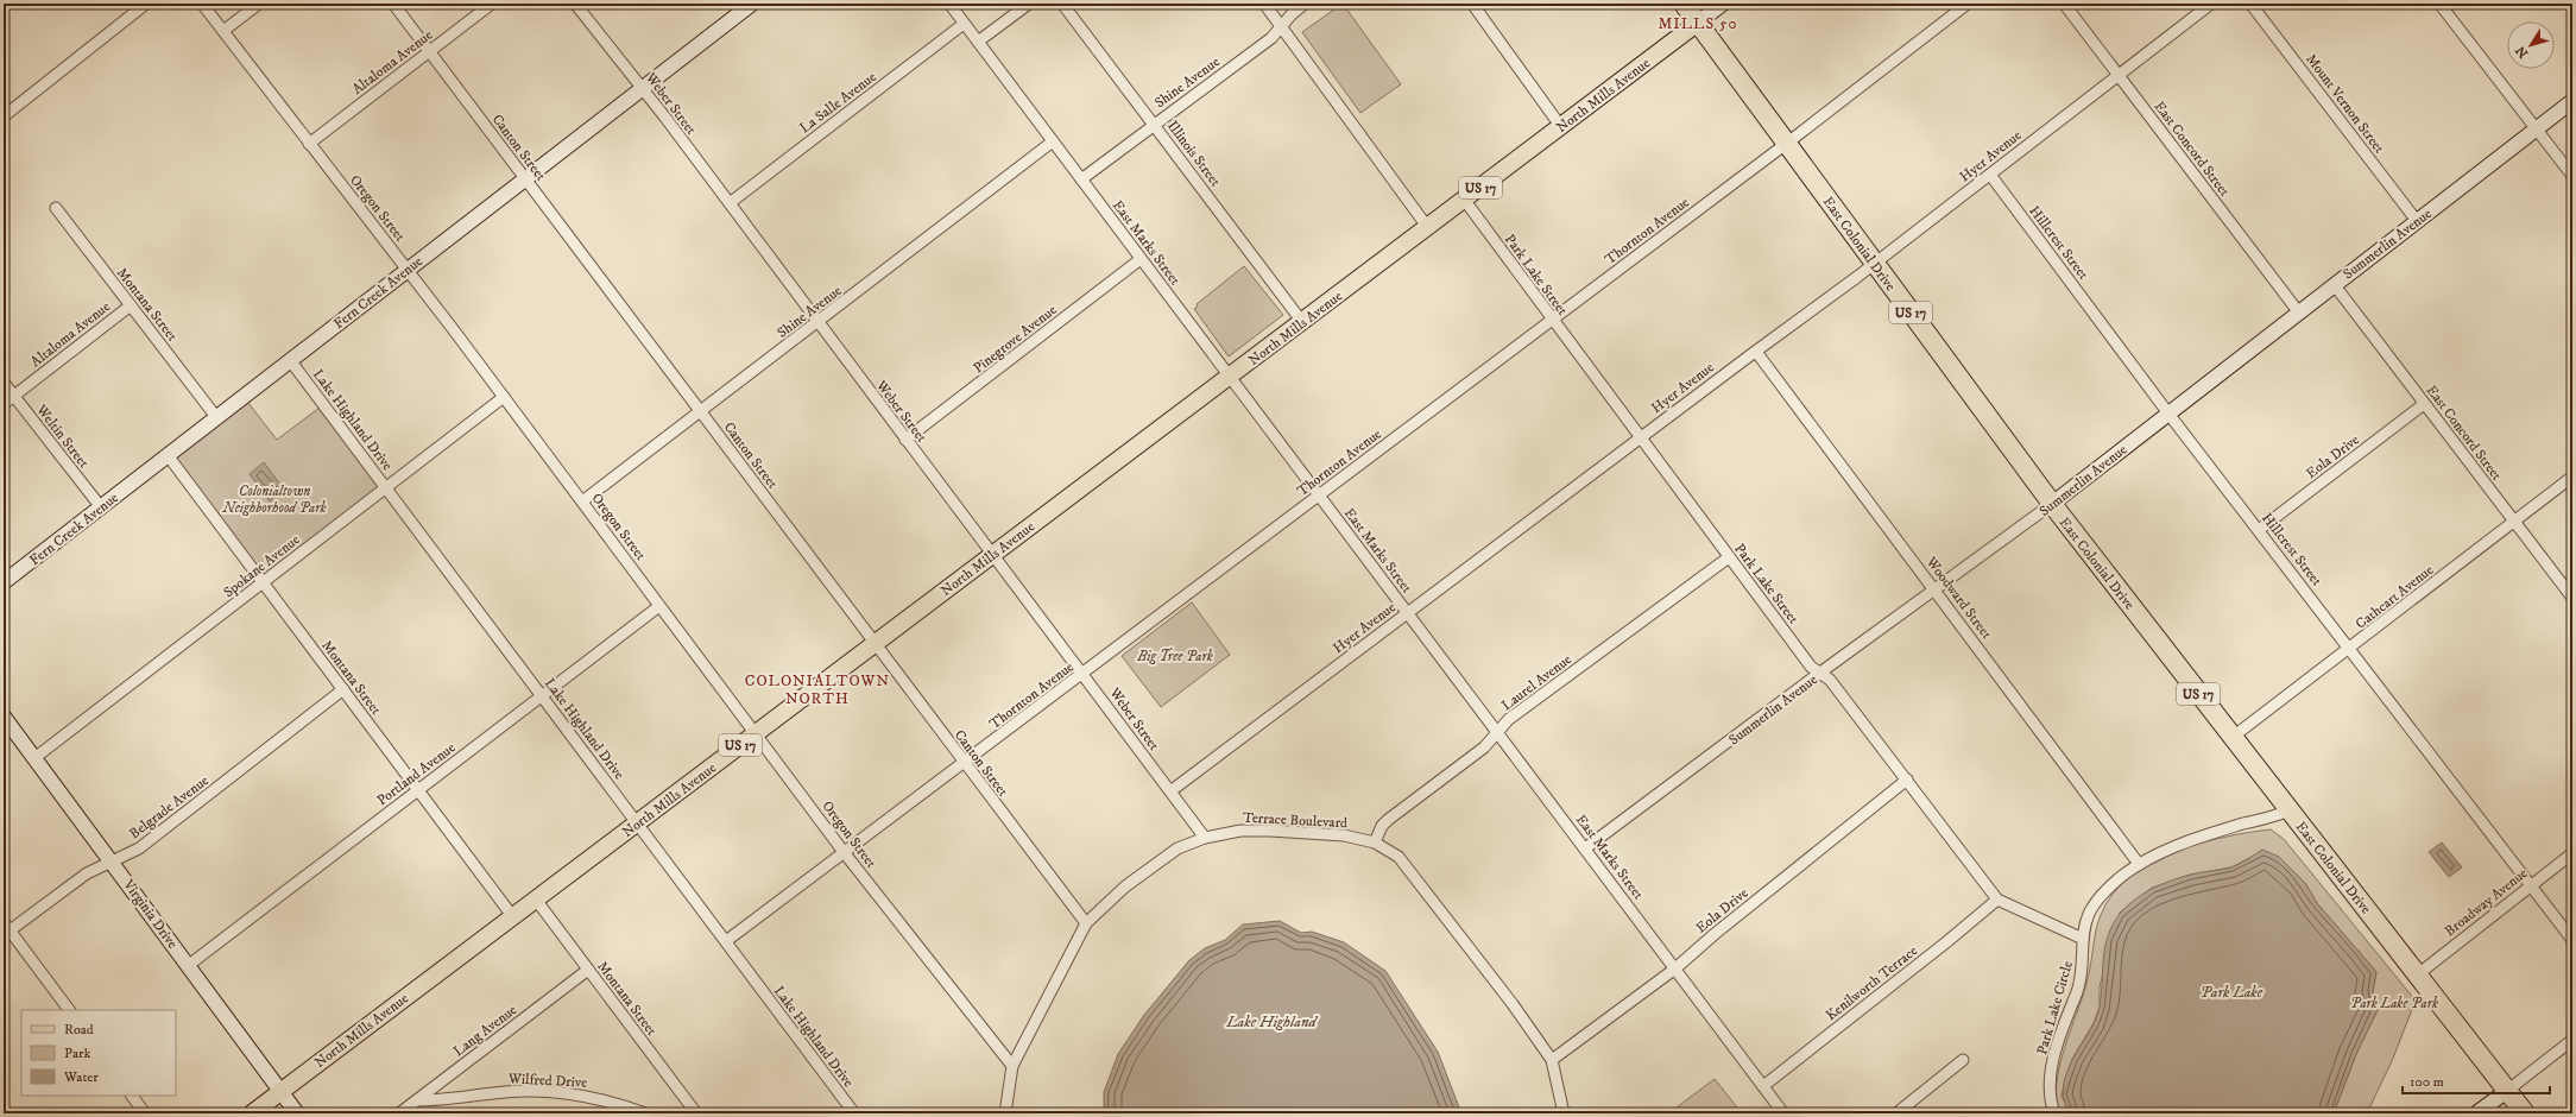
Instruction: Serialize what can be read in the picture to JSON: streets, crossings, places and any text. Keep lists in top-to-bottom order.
{
  "streets": {
    "highway": ["US 17", "East Colonial Drive"],
    "main road": ["North Mills Avenue"],
    "street": [
      "Altaloma Avenue",
      "Shine Avenue",
      "La Salle Avenue",
      "Weber Street",
      "Mount Vernon Street",
      "Canton Street",
      "East Concord Street",
      "Illinois Street",
      "Hyer Avenue",
      "Oregon Street",
      "Thornton Avenue",
      "East Marks Street",
      "Hillcrest Street",
      "Summerlin Avenue",
      "Park Lake Street",
      "Fern Creek Avenue",
      "Montana Street",
      "Pinegrove Avenue",
      "Lake Highland Drive",
      "Weltin Street",
      "Eola Drive",
      "Spokane Avenue",
      "Cathcart Avenue",
      "Woodward Street",
      "Laurel Avenue",
      "Portland Avenue",
      "Belgrade Avenue",
      "Terrace Boulevard",
      "Broadway Avenue",
      "Virginia Drive",
      "Kenilworth Terrace",
      "Park Lake Circle",
      "Lang Avenue",
      "Wilfred Drive"
    ]
  },
  "crossings": [
    ["Altaloma Avenue", "Canton Street"],
    ["Altaloma Avenue", "Oregon Street"],
    ["Altaloma Avenue", "Montana Street"],
    ["Altaloma Avenue", "Weltin Street"],
    ["Shine Avenue", "Weber Street"],
    ["Shine Avenue", "Canton Street"],
    ["Shine Avenue", "Illinois Street"],
    ["Shine Avenue", "Oregon Street"],
    ["Shine Avenue", "East Marks Street"],
    ["North Mills Avenue", "Weber Street"],
    ["North Mills Avenue", "Canton Street"],
    ["North Mills Avenue", "Illinois Street"],
    ["North Mills Avenue", "Oregon Street"],
    ["North Mills Avenue", "East Marks Street"],
    ["North Mills Avenue", "East Colonial Drive"],
    ["North Mills Avenue", "Park Lake Street"],
    ["North Mills Avenue", "Montana Street"],
    ["North Mills Avenue", "Lake Highland Drive"],
    ["North Mills Avenue", "Virginia Drive"],
    ["La Salle Avenue", "Weber Street"],
    ["La Salle Avenue", "East Marks Street"],
    ["Weber Street", "Hyer Avenue"],
    ["Weber Street", "Thornton Avenue"],
    ["Weber Street", "Fern Creek Avenue"],
    ["Weber Street", "Pinegrove Avenue"],
    ["Weber Street", "Terrace Boulevard"],
    ["Mount Vernon Street", "Summerlin Avenue"],
    ["Canton Street", "Thornton Avenue"],
    ["Canton Street", "Fern Creek Avenue"],
    ["Canton Street", "Terrace Boulevard"],
    ["East Concord Street", "Hyer Avenue"],
    ["East Concord Street", "Summerlin Avenue"],
    ["East Concord Street", "Eola Drive"],
    ["East Concord Street", "Cathcart Avenue"],
    ["Hyer Avenue", "East Marks Street"],
    ["Hyer Avenue", "Hillcrest Street"],
    ["Hyer Avenue", "East Colonial Drive"],
    ["Hyer Avenue", "Park Lake Street"],
    ["Hyer Avenue", "Woodward Street"],
    ["Oregon Street", "Thornton Avenue"],
    ["Oregon Street", "Fern Creek Avenue"],
    ["Oregon Street", "Spokane Avenue"],
    ["Oregon Street", "Portland Avenue"],
    ["Oregon Street", "Terrace Boulevard"],
    ["Thornton Avenue", "East Marks Street"],
    ["Thornton Avenue", "East Colonial Drive"],
    ["Thornton Avenue", "Park Lake Street"],
    ["Thornton Avenue", "Lake Highland Drive"],
    ["East Marks Street", "Summerlin Avenue"],
    ["East Marks Street", "Pinegrove Avenue"],
    ["East Marks Street", "Eola Drive"],
    ["East Marks Street", "Laurel Avenue"],
    ["East Marks Street", "Kenilworth Terrace"],
    ["Hillcrest Street", "Summerlin Avenue"],
    ["Hillcrest Street", "Eola Drive"],
    ["Hillcrest Street", "Cathcart Avenue"],
    ["Hillcrest Street", "Broadway Avenue"],
    ["East Colonial Drive", "Summerlin Avenue"],
    ["East Colonial Drive", "Cathcart Avenue"],
    ["East Colonial Drive", "Broadway Avenue"],
    ["East Colonial Drive", "Park Lake Circle"],
    ["Summerlin Avenue", "Park Lake Street"],
    ["Summerlin Avenue", "Woodward Street"],
    ["Park Lake Street", "Eola Drive"],
    ["Park Lake Street", "Laurel Avenue"],
    ["Park Lake Street", "Kenilworth Terrace"],
    ["Park Lake Street", "Park Lake Circle"],
    ["Fern Creek Avenue", "Montana Street"],
    ["Fern Creek Avenue", "Lake Highland Drive"],
    ["Fern Creek Avenue", "Weltin Street"],
    ["Montana Street", "Spokane Avenue"],
    ["Montana Street", "Portland Avenue"],
    ["Montana Street", "Belgrade Avenue"],
    ["Montana Street", "Lang Avenue"],
    ["Lake Highland Drive", "Spokane Avenue"],
    ["Lake Highland Drive", "Portland Avenue"],
    ["Eola Drive", "Terrace Boulevard"],
    ["Spokane Avenue", "Virginia Drive"],
    ["Woodward Street", "Park Lake Circle"],
    ["Laurel Avenue", "Terrace Boulevard"],
    ["Portland Avenue", "Virginia Drive"],
    ["Belgrade Avenue", "Virginia Drive"],
    ["Lang Avenue", "Wilfred Drive"]
  ],
  "districts": ["MILLS 50", "COLONIALTOWN NORTH"],
  "water": ["Park Lake", "Lake Highland"],
  "parks": ["Colonialtown Neighborhood Park", "Big Tree Park", "Park Lake Park"],
  "legend": ["Road", "Park", "Water"],
  "scale_bar": "100 m",
  "north": "bottom left"
}
